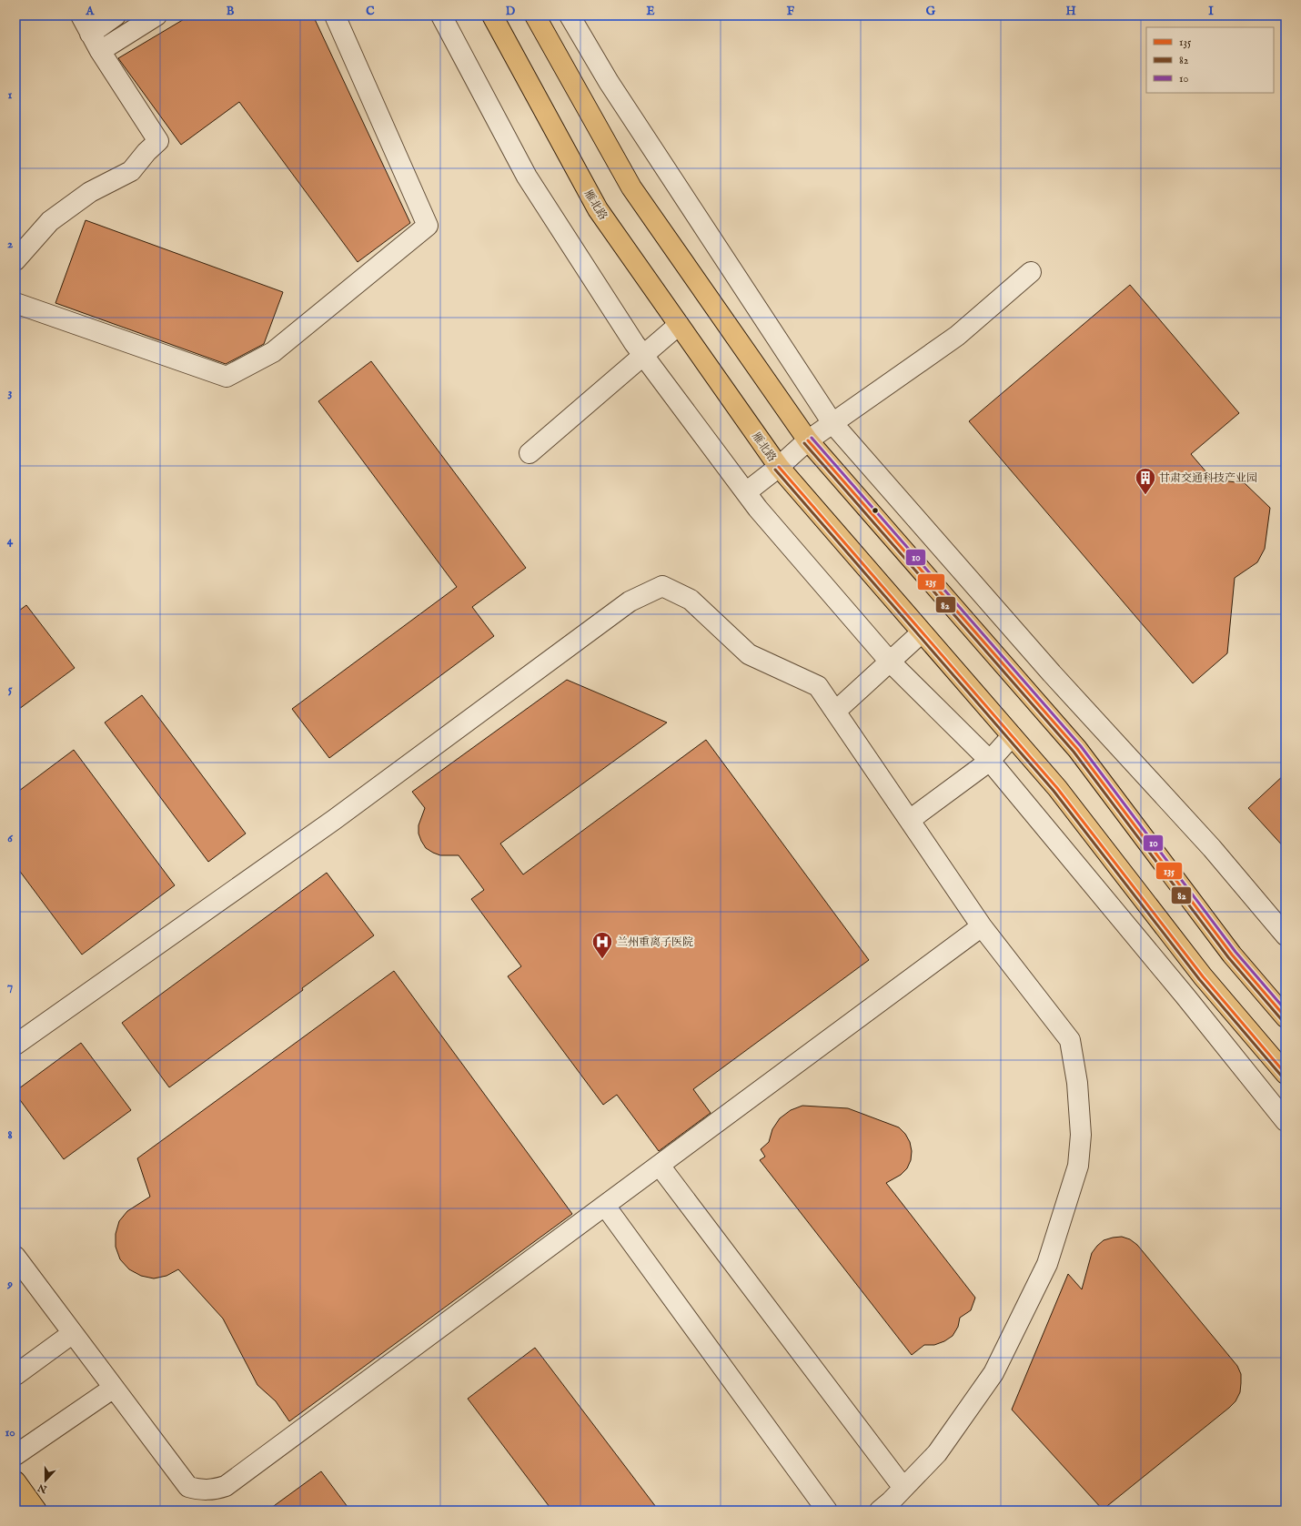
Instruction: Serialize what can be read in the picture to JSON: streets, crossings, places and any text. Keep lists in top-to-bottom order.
{
  "streets": {
    "main road": ["雁北路"]
  },
  "places": {
    "building": ["甘肃交通科技产业园"],
    "hospital": ["兰州重离子医院"]
  },
  "lines": ["transit line 10", "transit line 135", "transit line 82"],
  "legend": ["135", "82", "10"],
  "north": "bottom",
  "grid": {
    "columns": [
      "A",
      "B",
      "C",
      "D",
      "E",
      "F",
      "G",
      "H",
      "I"
    ],
    "rows": [
      "1",
      "2",
      "3",
      "4",
      "5",
      "6",
      "7",
      "8",
      "9",
      "10"
    ]
  }
}
